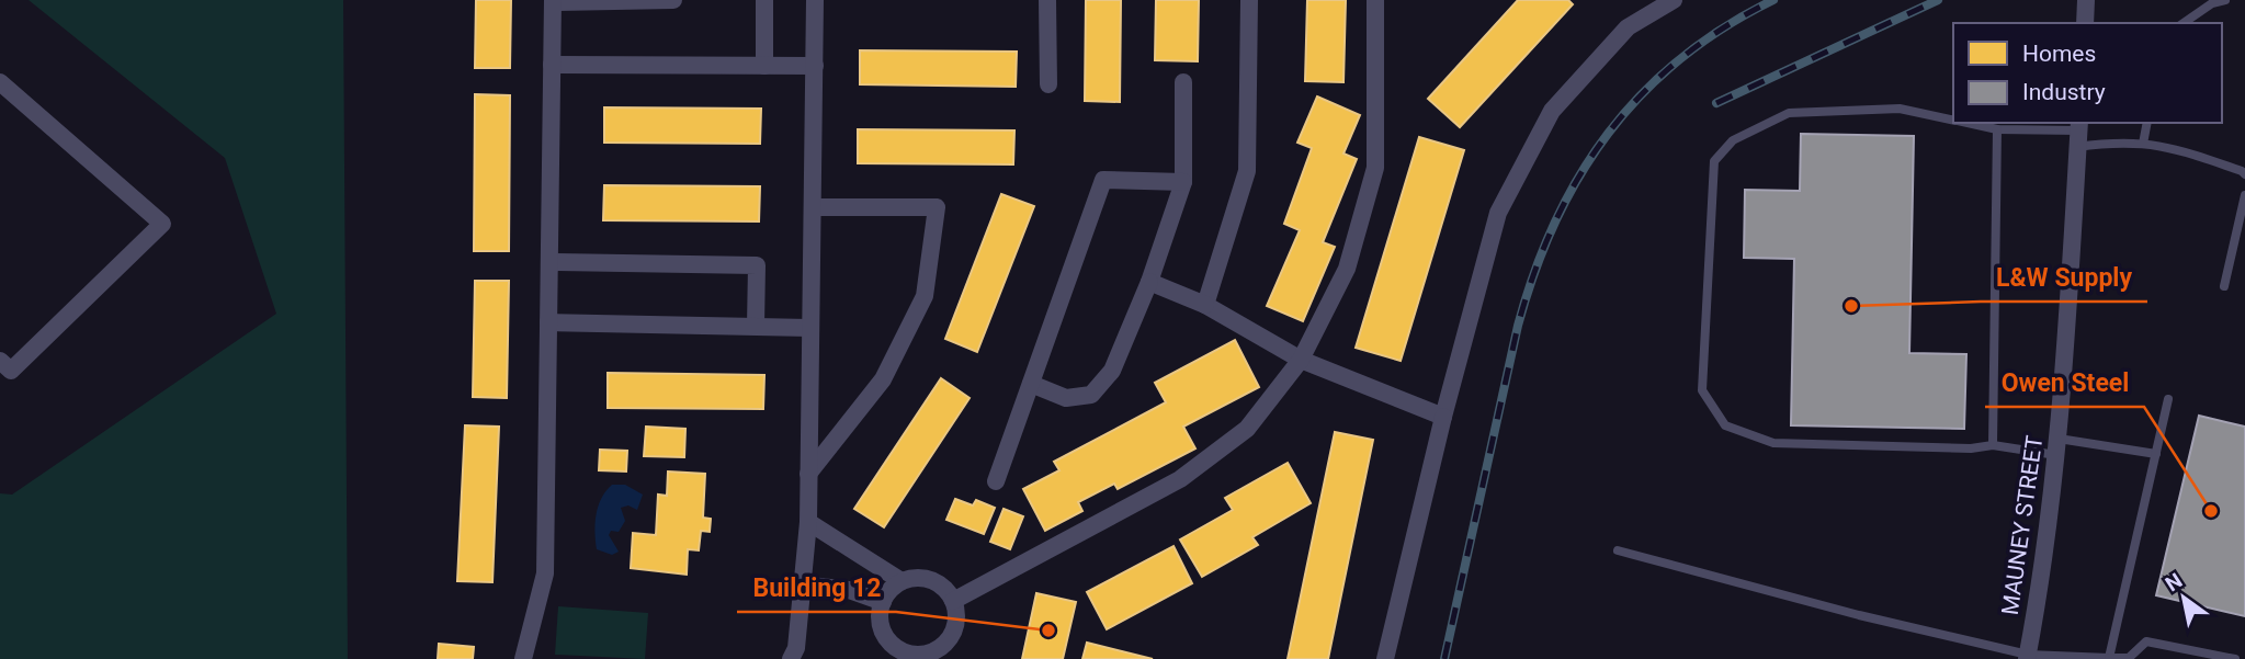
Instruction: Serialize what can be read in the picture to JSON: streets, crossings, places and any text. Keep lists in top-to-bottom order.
{
  "streets": {
    "street": ["MAUNEY STREET"]
  },
  "places": ["L&W Supply", "Owen Steel", "Building 12"],
  "legend": ["Homes", "Industry"],
  "north": "top left"
}
